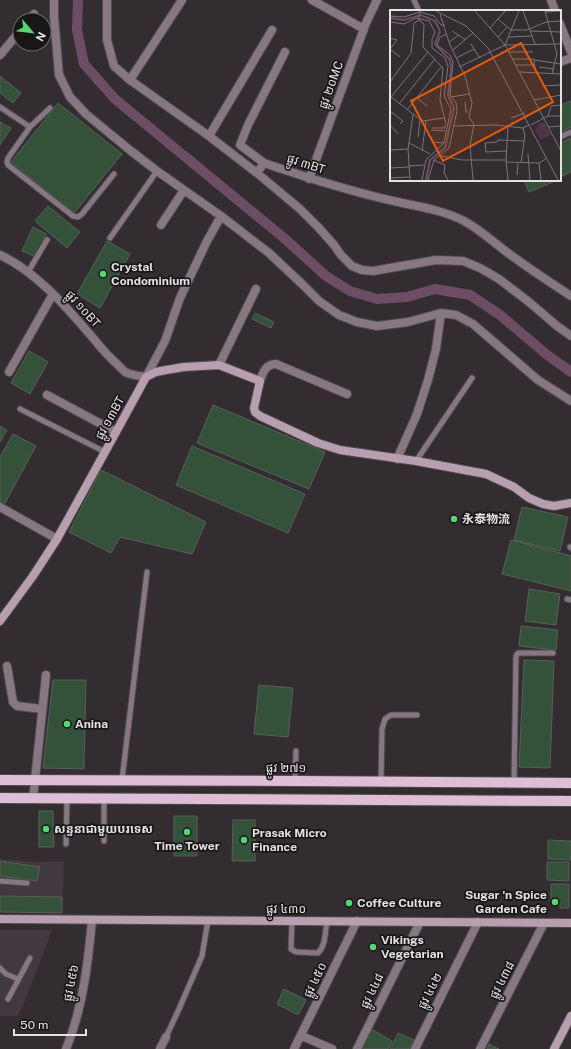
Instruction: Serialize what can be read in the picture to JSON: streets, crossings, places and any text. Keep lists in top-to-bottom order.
{
  "streets": {
    "main road": ["ផ្លូវ ២៧១"],
    "street": [
      "ផ្លូវ ២០MC",
      "ផ្លូវ ៣BT",
      "ផ្លូវ ១០BT",
      "ផ្លូវ ១៣BT",
      "ផ្លូវ ៤៣០",
      "ផ្លូវ ៤៥០",
      "ផ្លូវ ៤៣៨",
      "ផ្លូវ ៤៥៦",
      "ផ្លូវ ៤៤៨",
      "ផ្លូវ ៤៤២"
    ]
  },
  "crossings": [
    ["ផ្លូវ ២០MC", "ផ្លូវ ៣BT"],
    ["ផ្លូវ ១០BT", "ផ្លូវ ១៣BT"],
    ["ផ្លូវ ៤៣០", "ផ្លូវ ៤៥០"],
    ["ផ្លូវ ៤៣០", "ផ្លូវ ៤៣៨"],
    ["ផ្លូវ ៤៣០", "ផ្លូវ ៤៥៦"],
    ["ផ្លូវ ៤៣០", "ផ្លូវ ៤៤៨"],
    ["ផ្លូវ ៤៣០", "ផ្លូវ ៤៤២"]
  ],
  "places": [
    "Crystal Condominium",
    "永泰物流",
    "Anina",
    "សន្ទនាជាមួយបរទេស",
    "Time Tower",
    "Prasak Micro Finance",
    "Sugar 'n Spice Garden Cafe",
    "Coffee Culture",
    "Vikings Vegetarian"
  ],
  "scale_bar": "50 m",
  "north": "bottom right"
}
